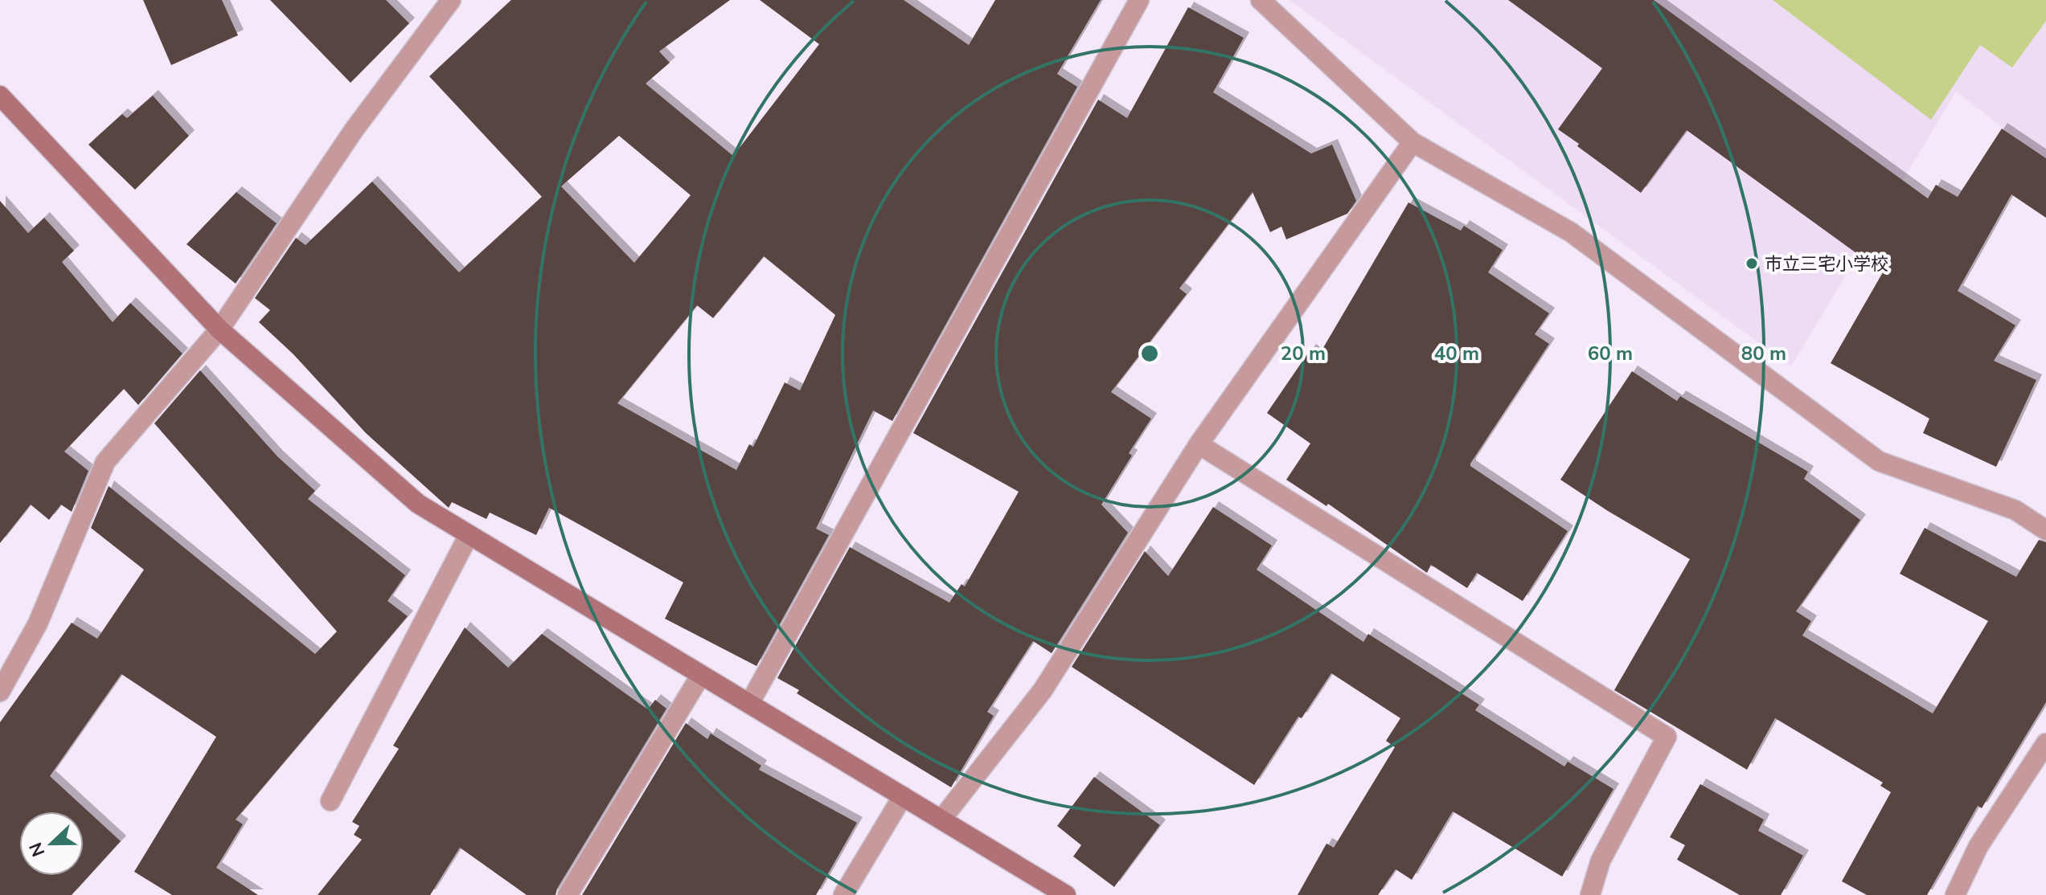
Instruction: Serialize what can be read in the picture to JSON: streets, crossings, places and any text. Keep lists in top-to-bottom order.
{
  "places": ["市立三宅小学校"],
  "north": "left",
  "rings": [
    "20 m",
    "40 m",
    "60 m",
    "80 m"
  ]
}
